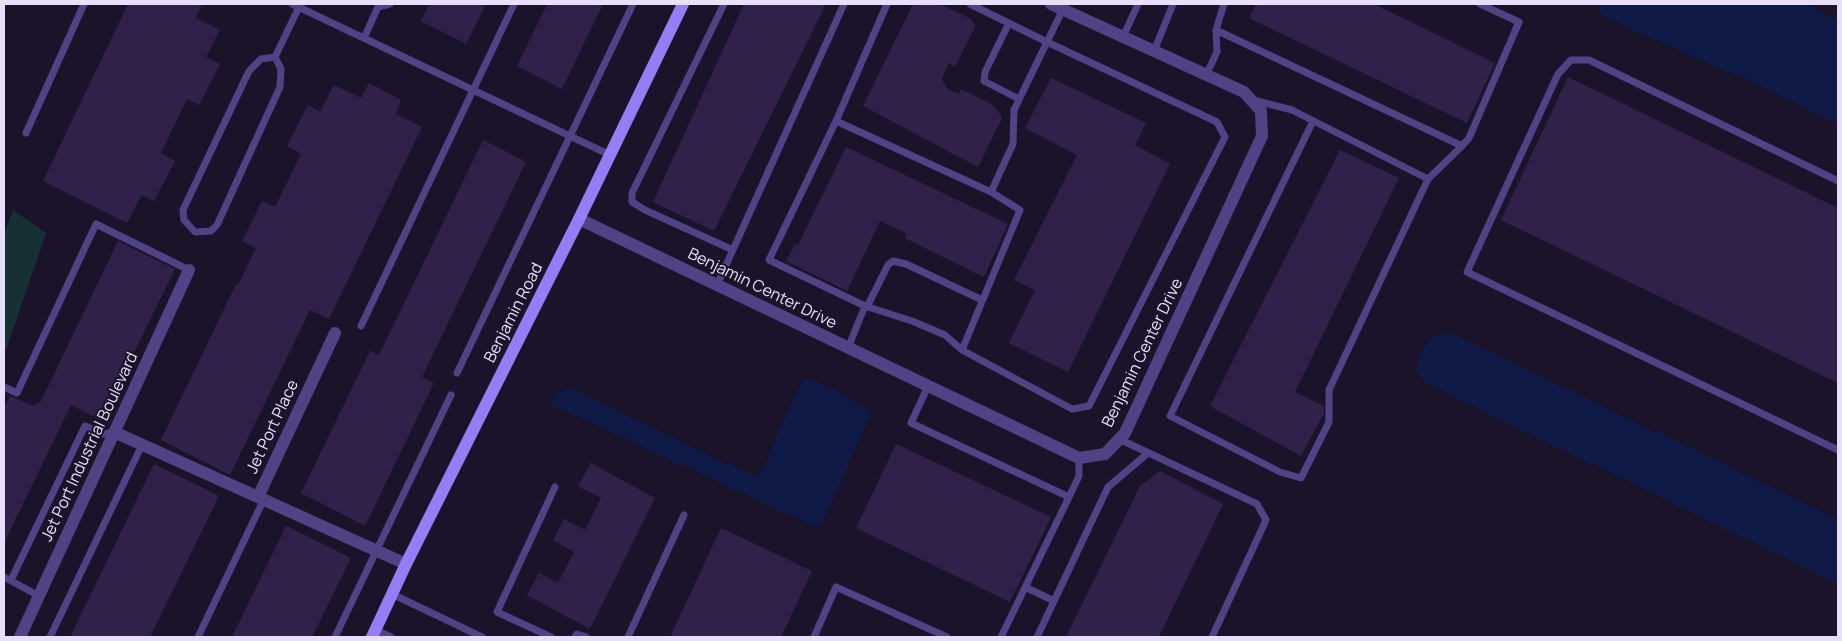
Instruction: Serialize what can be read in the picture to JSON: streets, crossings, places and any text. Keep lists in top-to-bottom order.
{
  "streets": {
    "street": [
      "Benjamin Center Drive",
      "Benjamin Road",
      "Jet Port Place",
      "Jet Port Industrial Boulevard"
    ]
  },
  "crossings": [
    ["Benjamin Center Drive", "Benjamin Road"],
    ["Benjamin Road", "Jet Port Place"]
  ]
}
